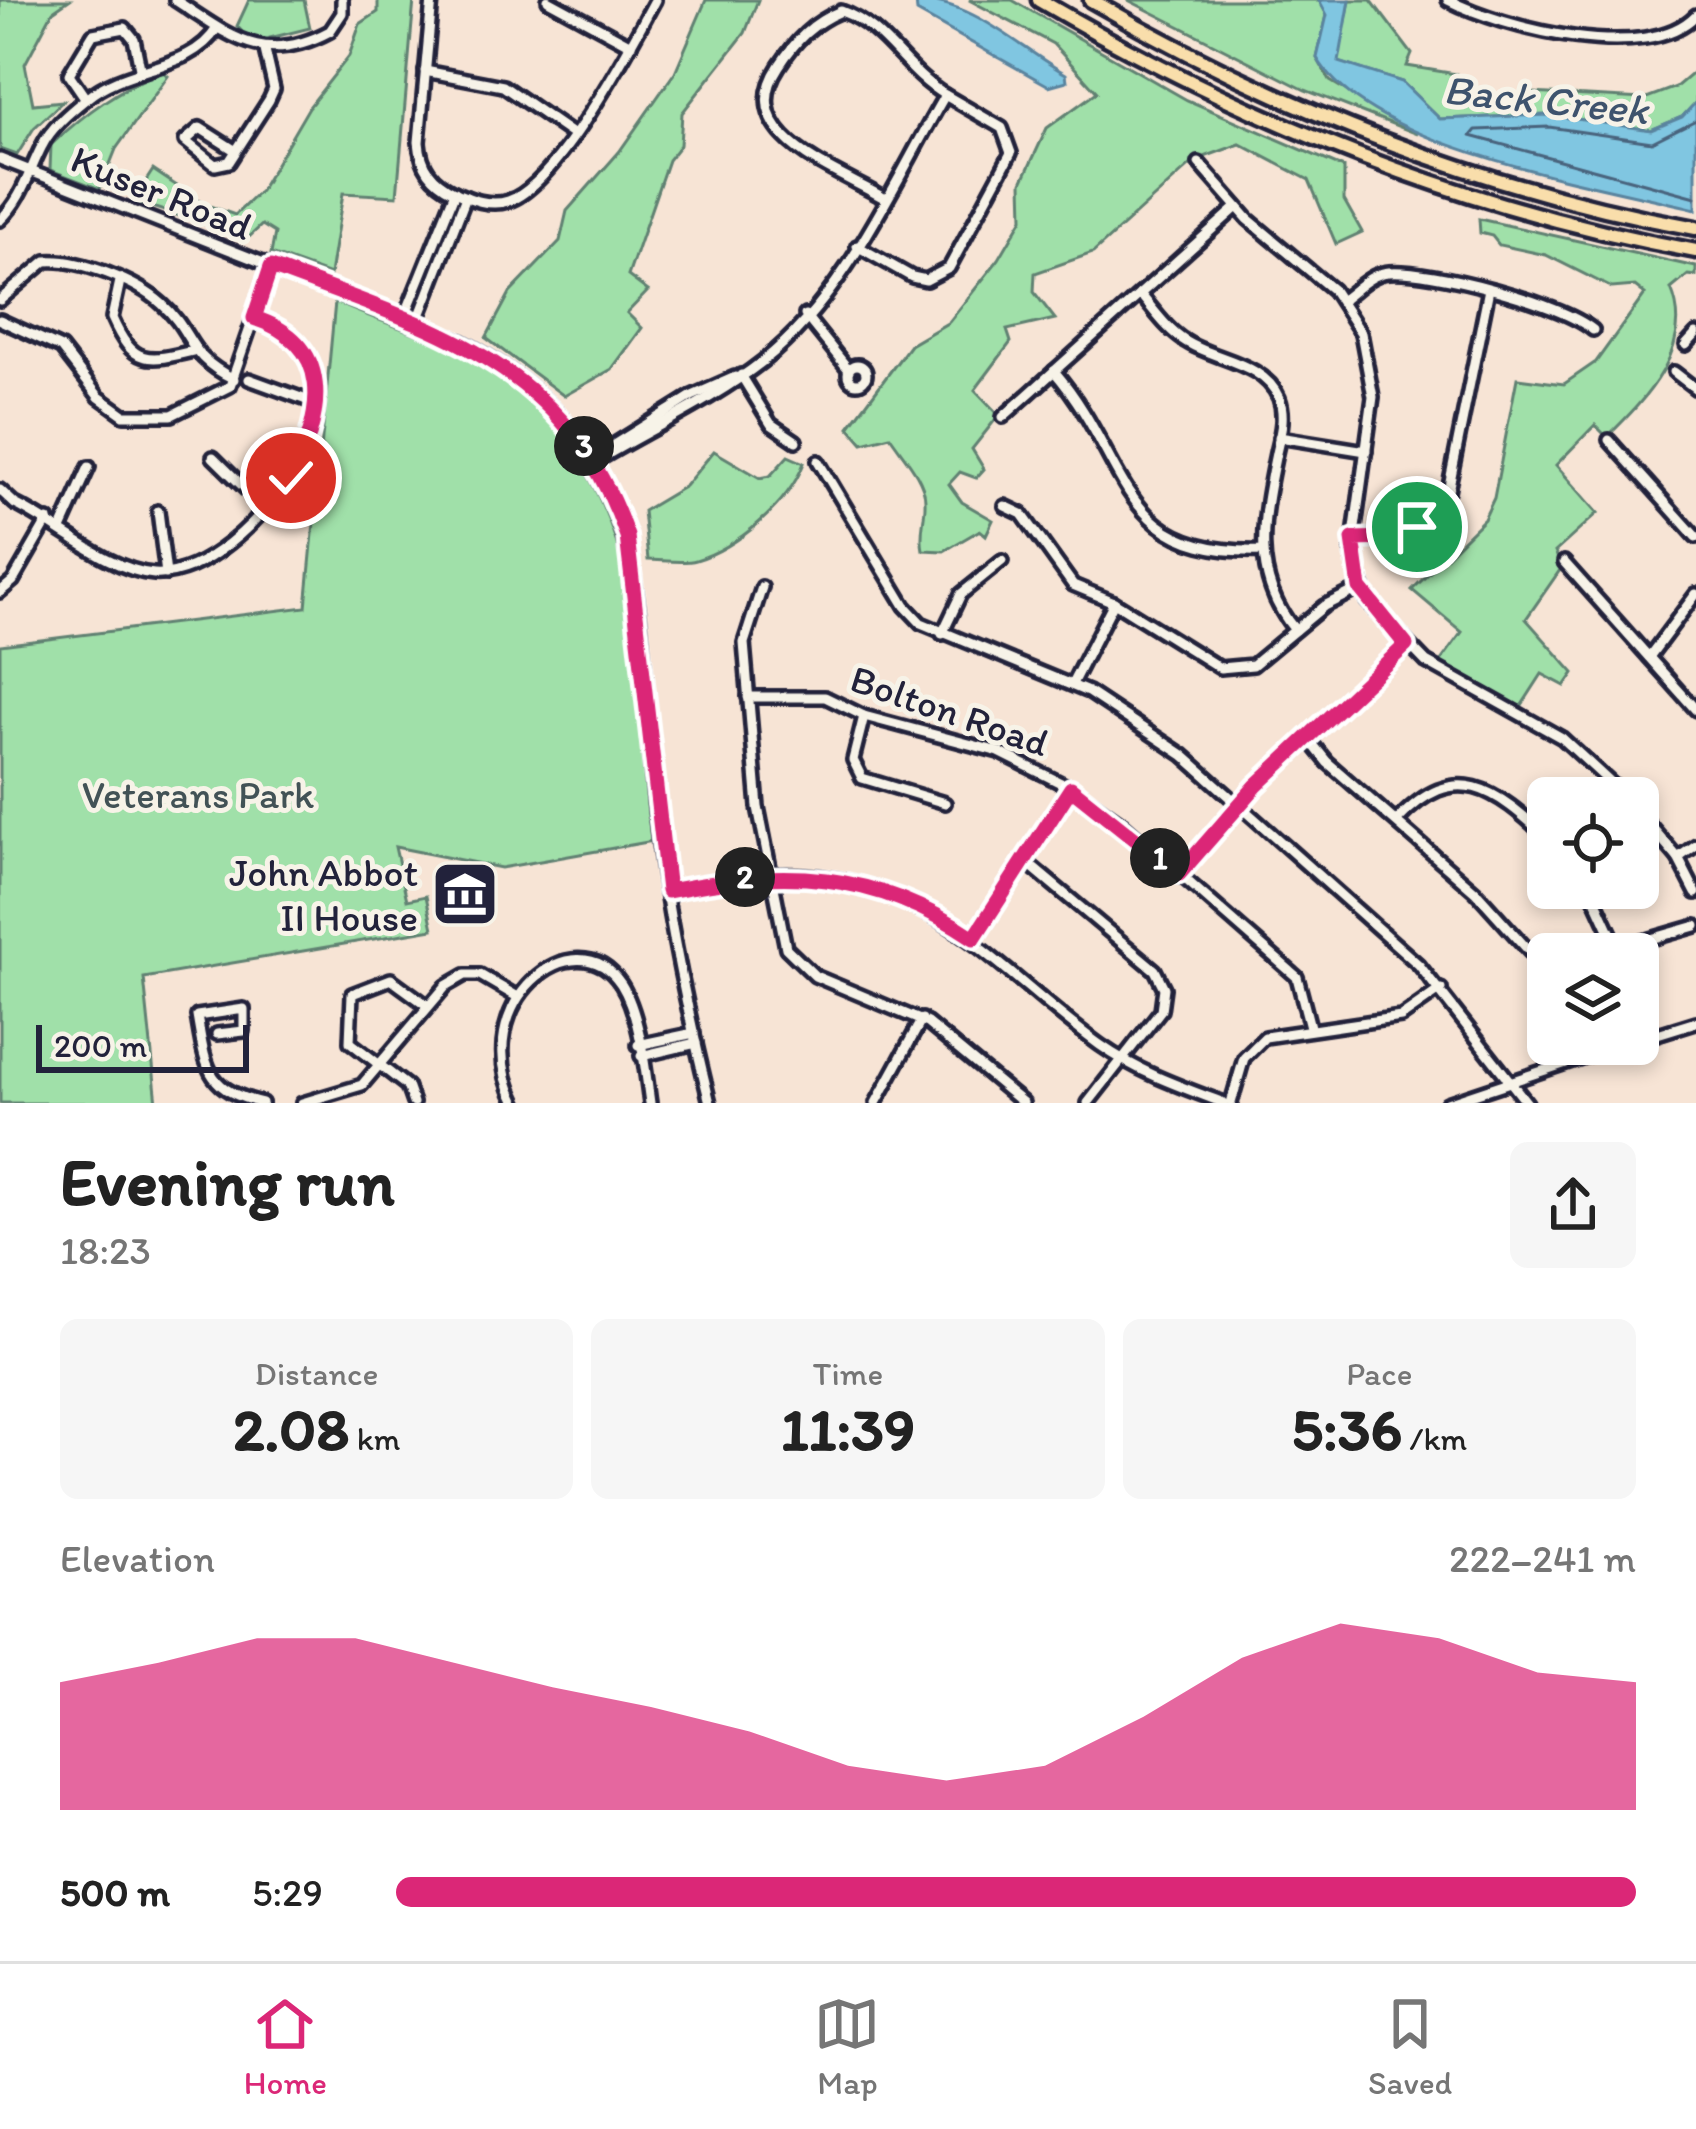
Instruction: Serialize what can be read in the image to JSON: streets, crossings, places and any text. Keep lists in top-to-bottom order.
{
  "streets": {
    "street": ["Kuser Road", "Bolton Road"]
  },
  "water": ["Back Creek"],
  "parks": ["Veterans Park"],
  "places": {
    "museum": ["John Abbot II House"]
  },
  "scale_bar": "200 m",
  "page": {
    "pins": ["3", "1", "2"],
    "scale": "200 m",
    "heading": ["Evening run", "18:23"],
    "stats": [
      ["Distance", "2.08 km"],
      ["Time", "11:39"],
      ["Pace", "5:36 /km"]
    ],
    "chart": ["Elevation", "222–241 m"],
    "list": [
      {
        "name": "500 m",
        "note": "5:29"
      }
    ],
    "tabs": ["Home", "Map", "Saved"]
  }
}
